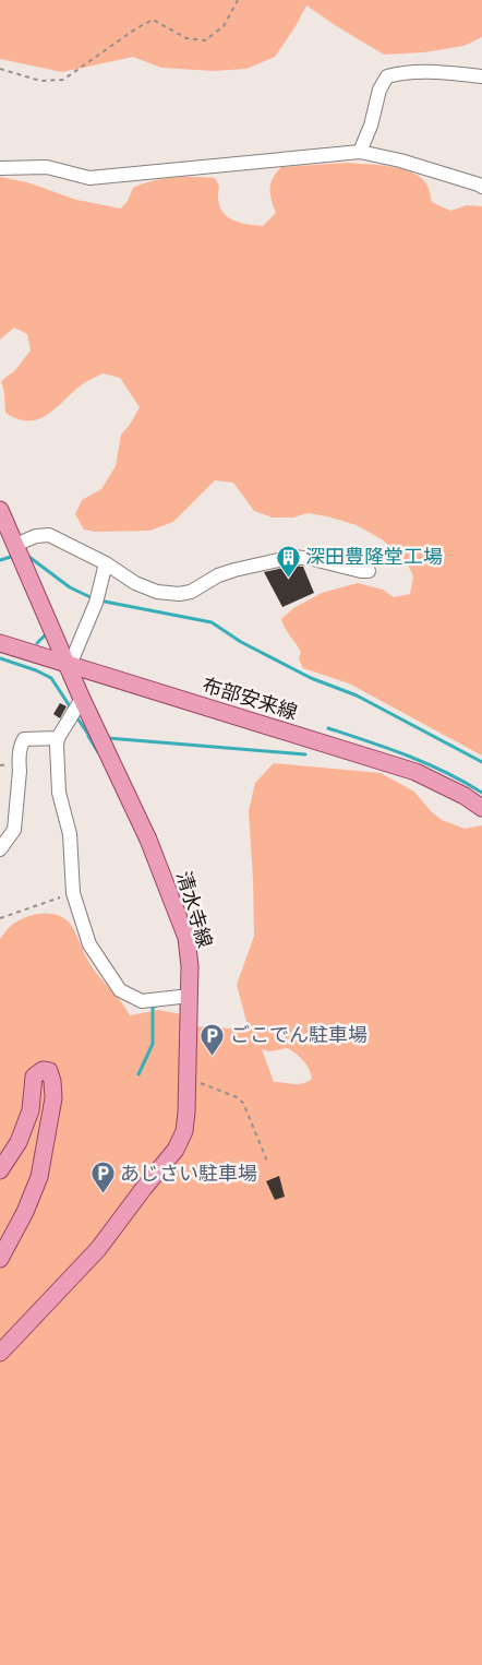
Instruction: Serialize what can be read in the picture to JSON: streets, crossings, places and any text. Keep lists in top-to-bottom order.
{
  "streets": {
    "main road": ["布部安来線", "清水寺線"]
  },
  "crossings": [
    ["布部安来線", "清水寺線"]
  ],
  "places": {
    "building": ["深田豊隆堂工場"],
    "parking": ["ごこでん駐車場", "あじさい駐車場"]
  }
}
